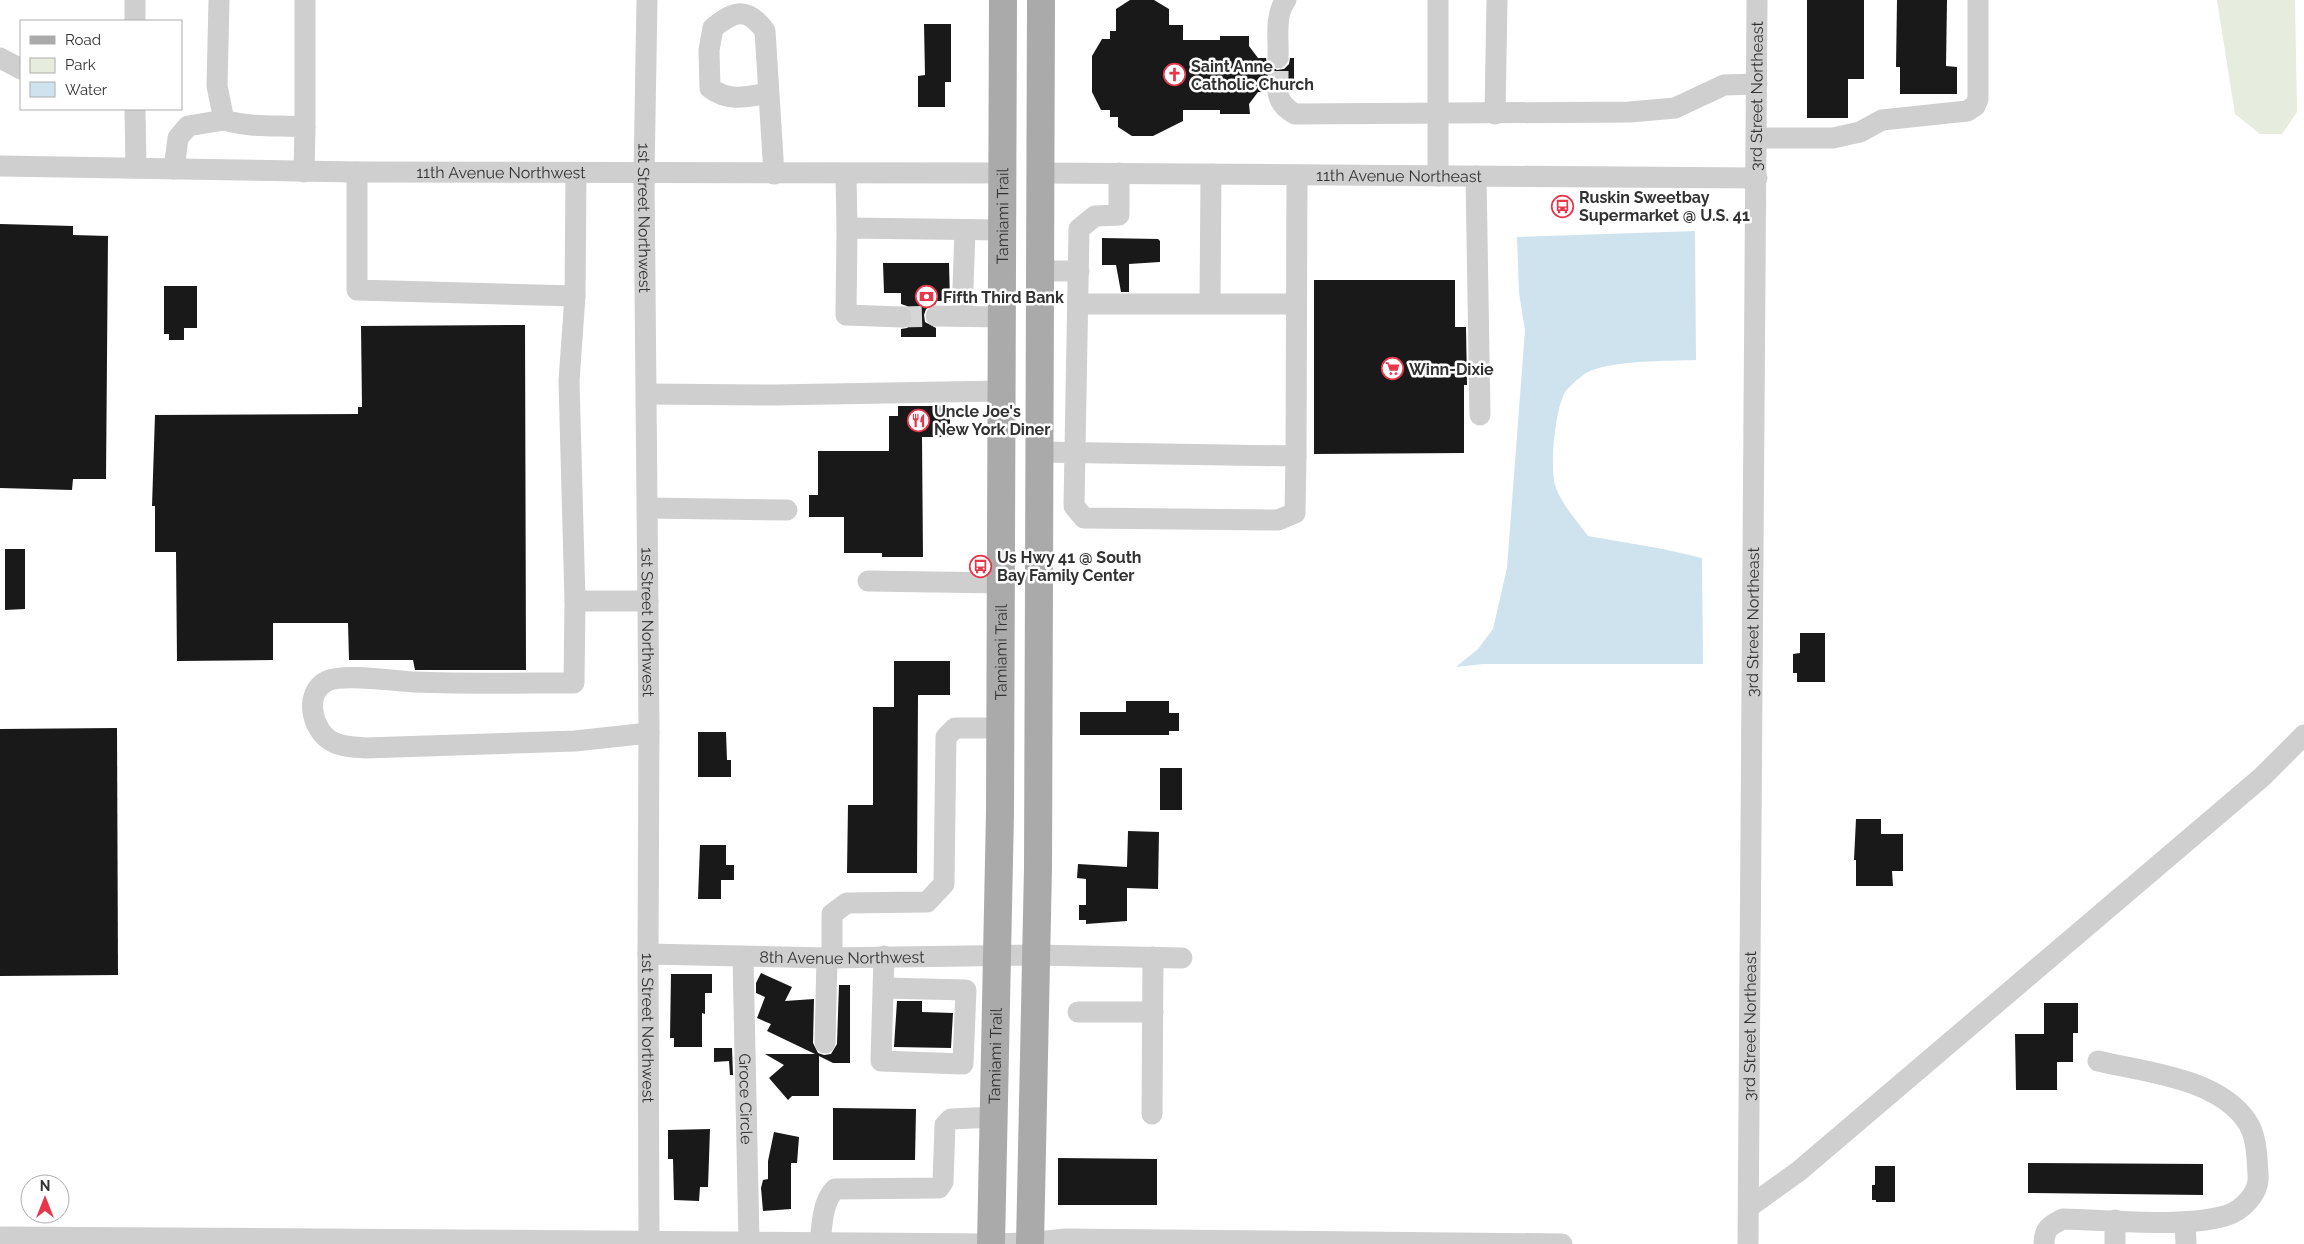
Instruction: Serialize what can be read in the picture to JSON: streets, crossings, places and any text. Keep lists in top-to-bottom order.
{
  "streets": {
    "main road": ["Tamiami Trail"],
    "street": [
      "3rd Street Northeast",
      "11th Avenue Northwest",
      "11th Avenue Northeast",
      "1st Street Northwest",
      "8th Avenue Northwest",
      "Groce Circle"
    ]
  },
  "crossings": [
    ["3rd Street Northeast", "11th Avenue Northeast"],
    ["11th Avenue Northwest", "1st Street Northwest"],
    ["11th Avenue Northwest", "Tamiami Trail"],
    ["1st Street Northwest", "8th Avenue Northwest"],
    ["Tamiami Trail", "8th Avenue Northwest"],
    ["8th Avenue Northwest", "Groce Circle"]
  ],
  "places": {
    "church": ["Saint Anne Catholic Church"],
    "bus stop": ["Ruskin Sweetbay Supermarket @ U.S. 41", "Us Hwy 41 @ South Bay Family Center"],
    "bank": ["Fifth Third Bank"],
    "supermarket": ["Winn-Dixie"],
    "restaurant": ["Uncle Joe's New York Diner"]
  },
  "legend": ["Road", "Park", "Water"],
  "north": "top"
}
